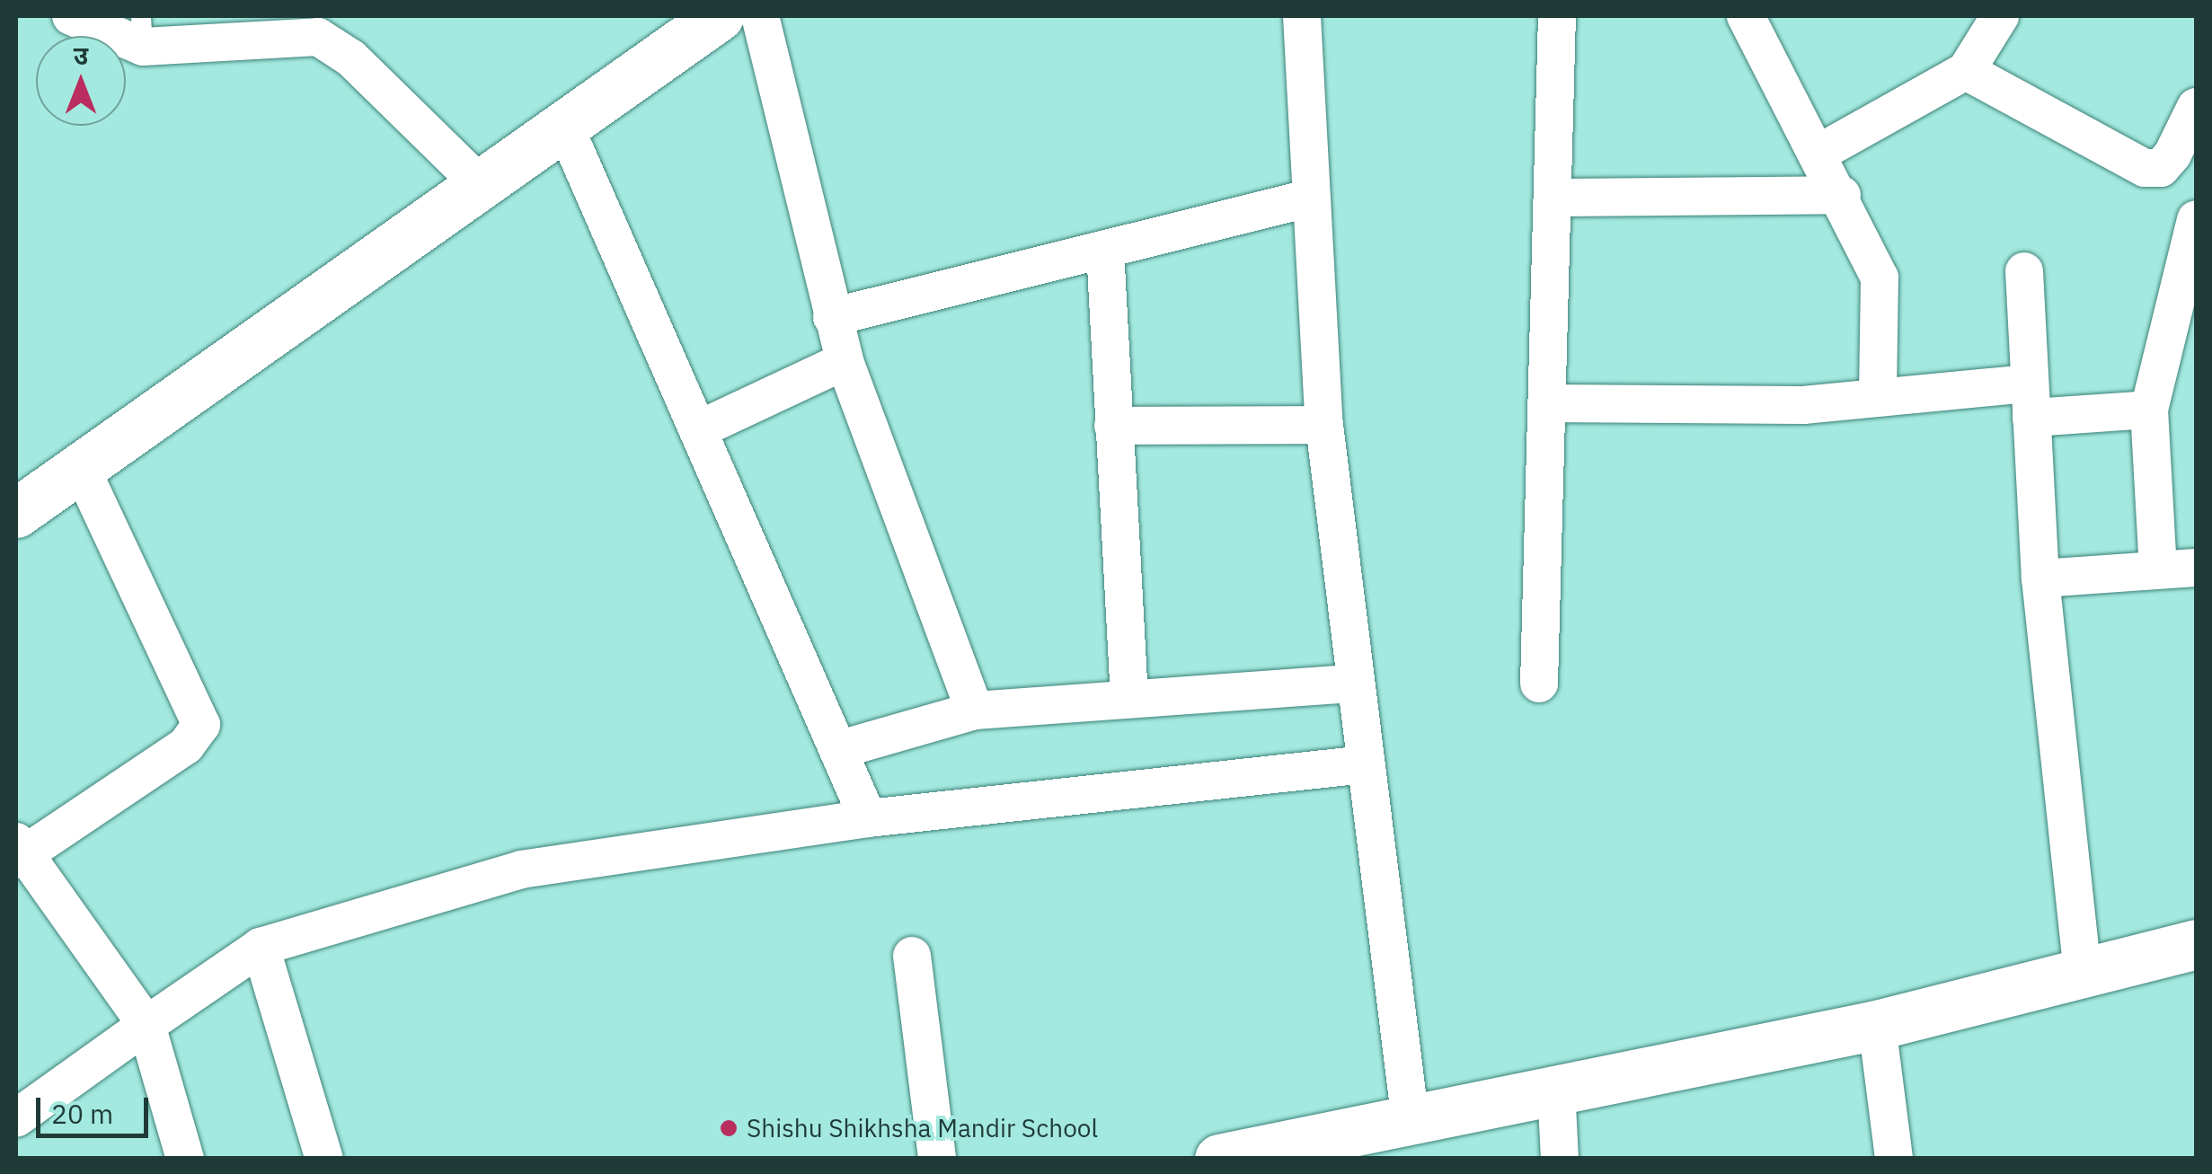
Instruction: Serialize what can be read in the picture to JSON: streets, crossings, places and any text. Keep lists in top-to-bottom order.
{
  "places": ["Shishu Shikhsha Mandir School"],
  "scale_bar": "20 m",
  "north": "top"
}
